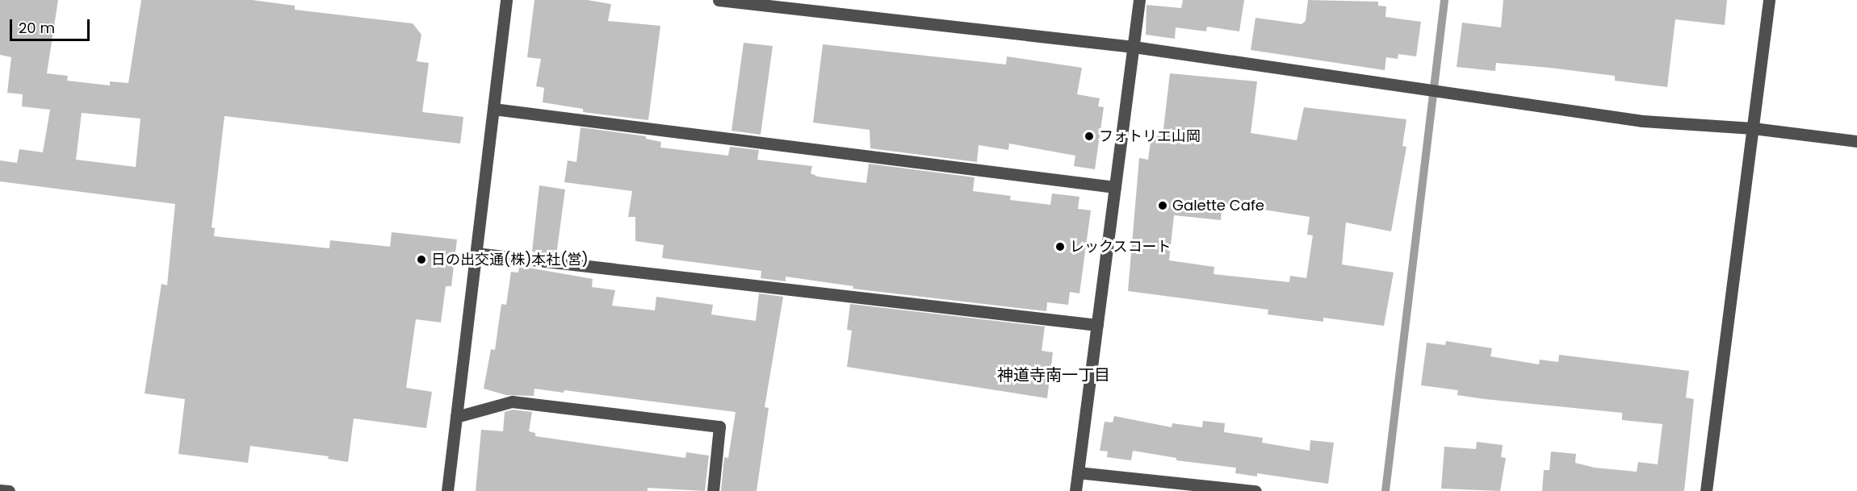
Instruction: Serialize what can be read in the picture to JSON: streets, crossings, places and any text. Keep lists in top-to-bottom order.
{
  "districts": ["神道寺南一丁目"],
  "places": [
    "フォトリエ山岡",
    "Galette Cafe",
    "レックスコート",
    "日の出交通(株)本社(営)"
  ],
  "scale_bar": "20 m"
}
